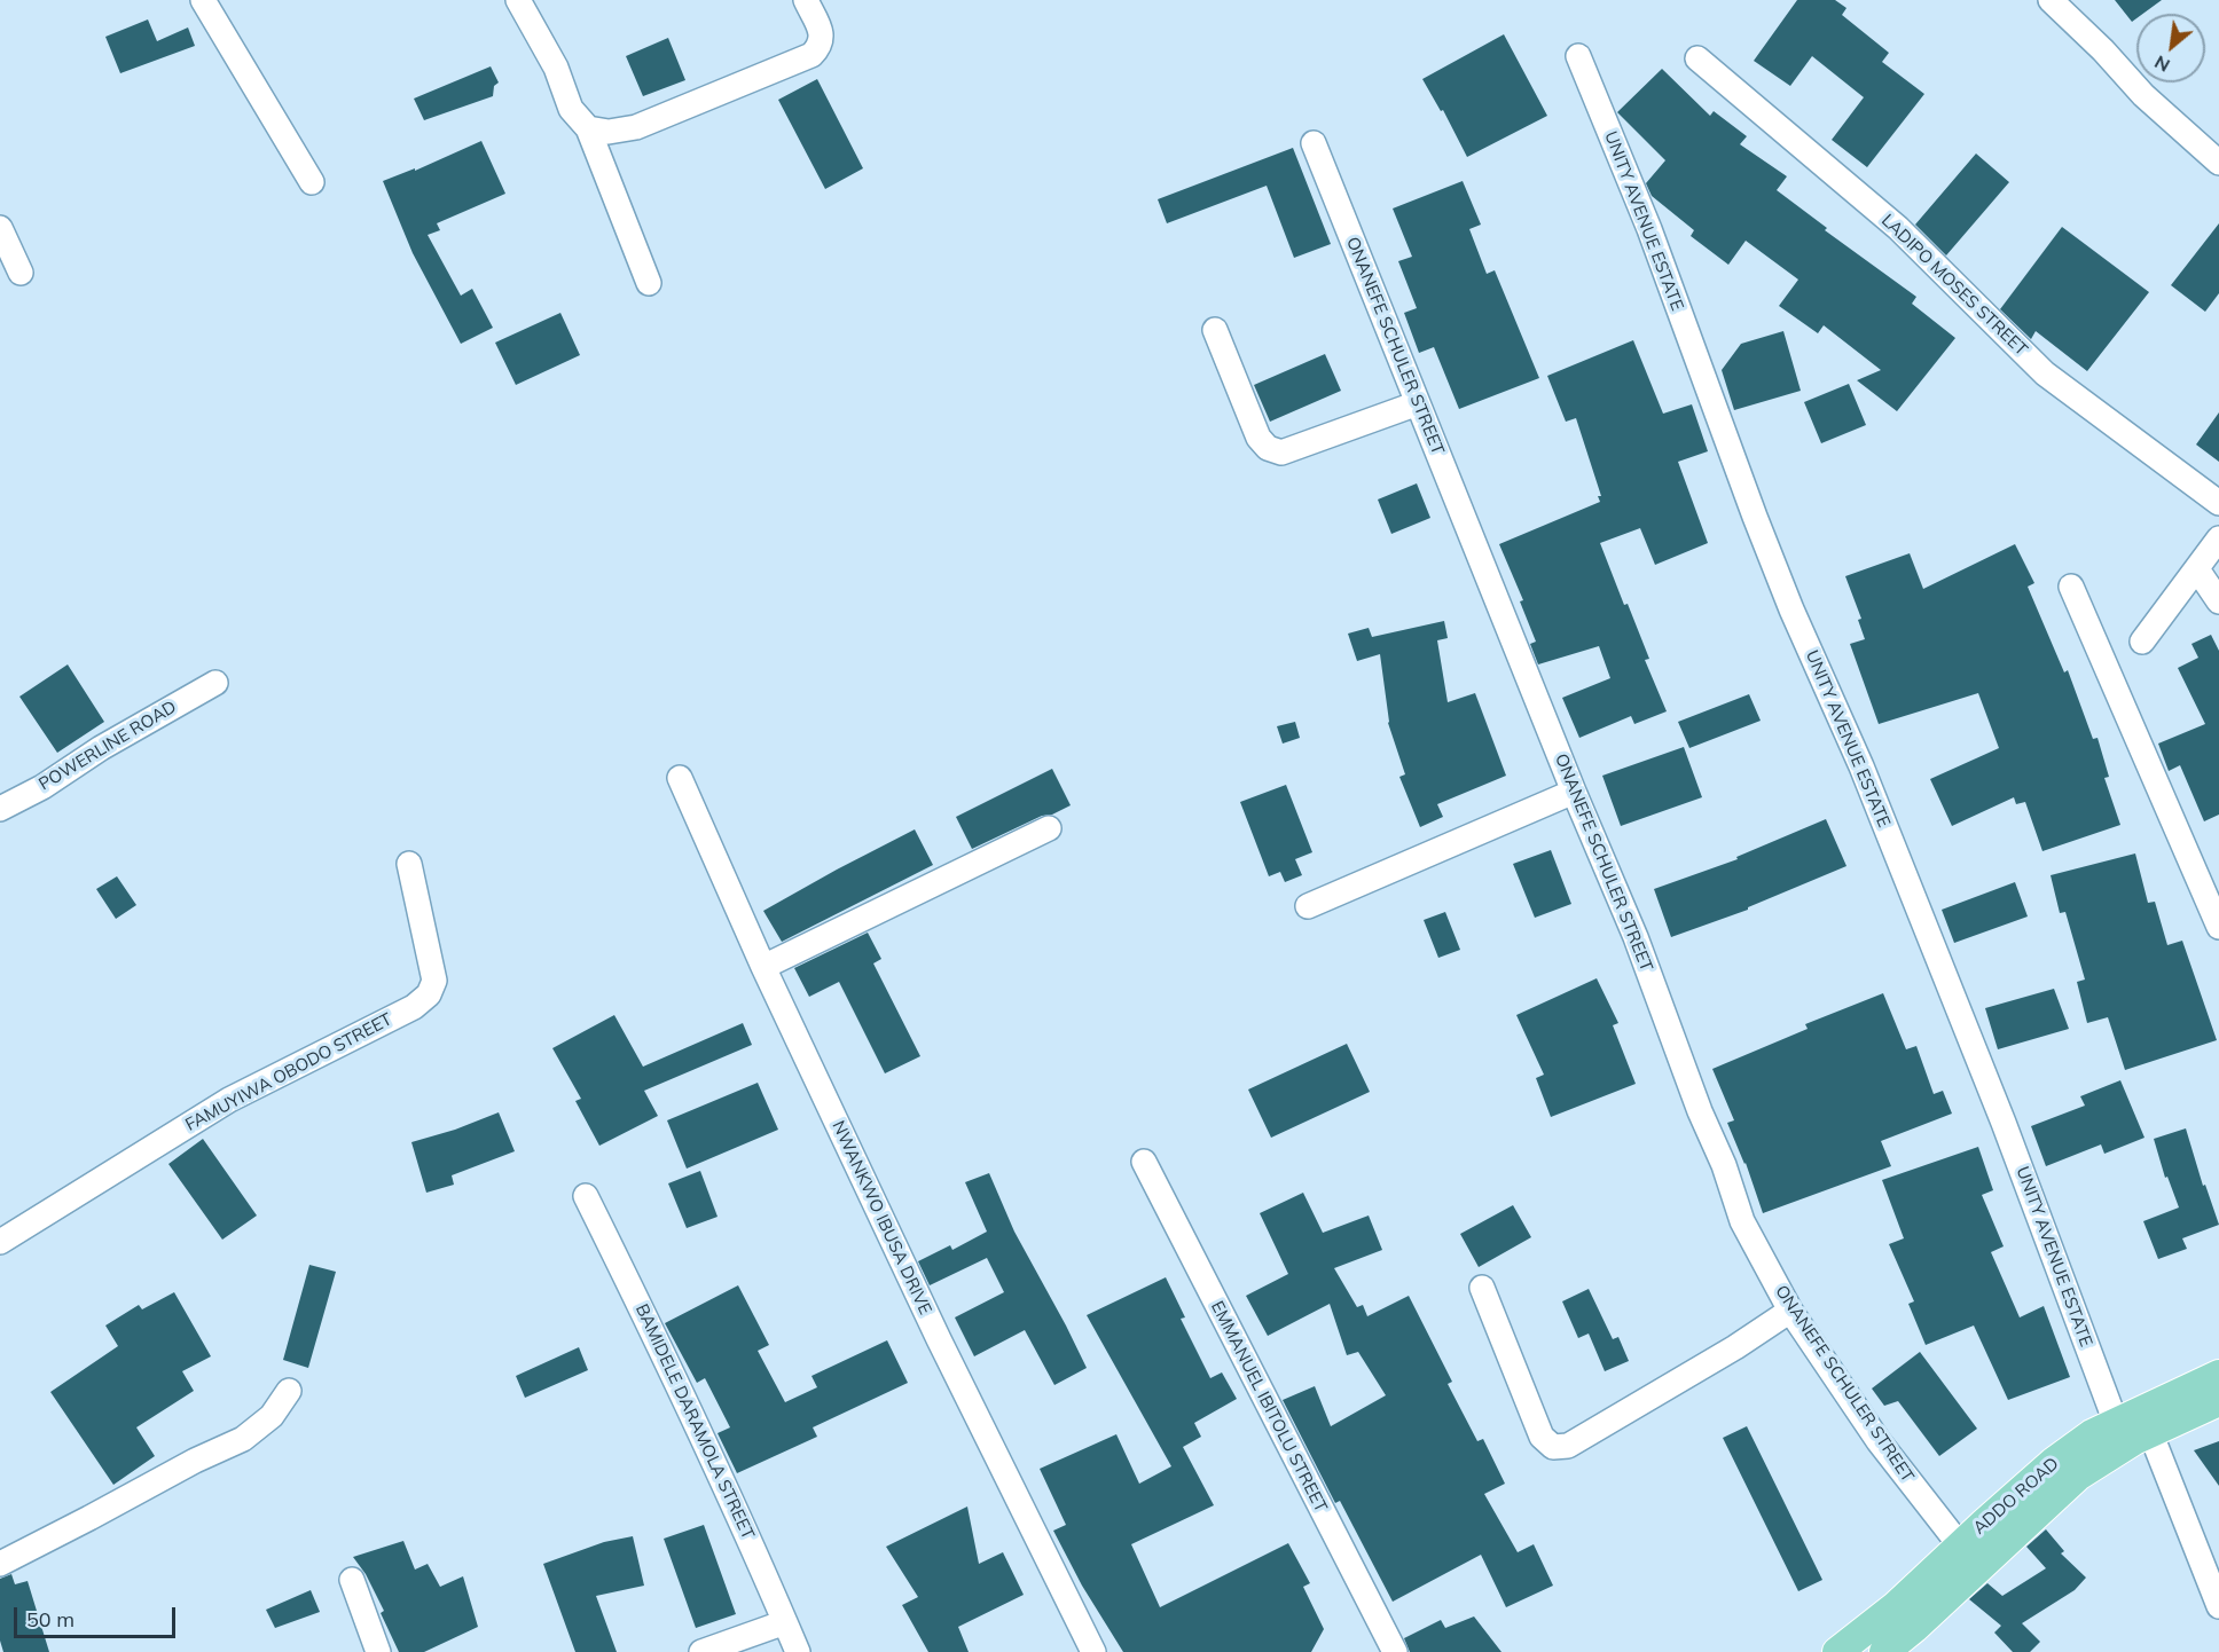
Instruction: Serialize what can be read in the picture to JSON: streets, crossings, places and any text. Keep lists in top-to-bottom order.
{
  "streets": {
    "main road": ["ADDO ROAD"],
    "street": [
      "UNITY AVENUE ESTATE",
      "LADIPO MOSES STREET",
      "ONANEFE SCHULER STREET",
      "POWERLINE ROAD",
      "FAMUYIWA OBODO STREET",
      "NWANKWO IBUSA DRIVE",
      "EMMANUEL IBITOLU STREET",
      "BAMIDELE DARAMOLA STREET"
    ]
  },
  "crossings": [
    ["UNITY AVENUE ESTATE", "ADDO ROAD"],
    ["ONANEFE SCHULER STREET", "ADDO ROAD"]
  ],
  "scale_bar": "50 m",
  "north": "bottom left"
}
